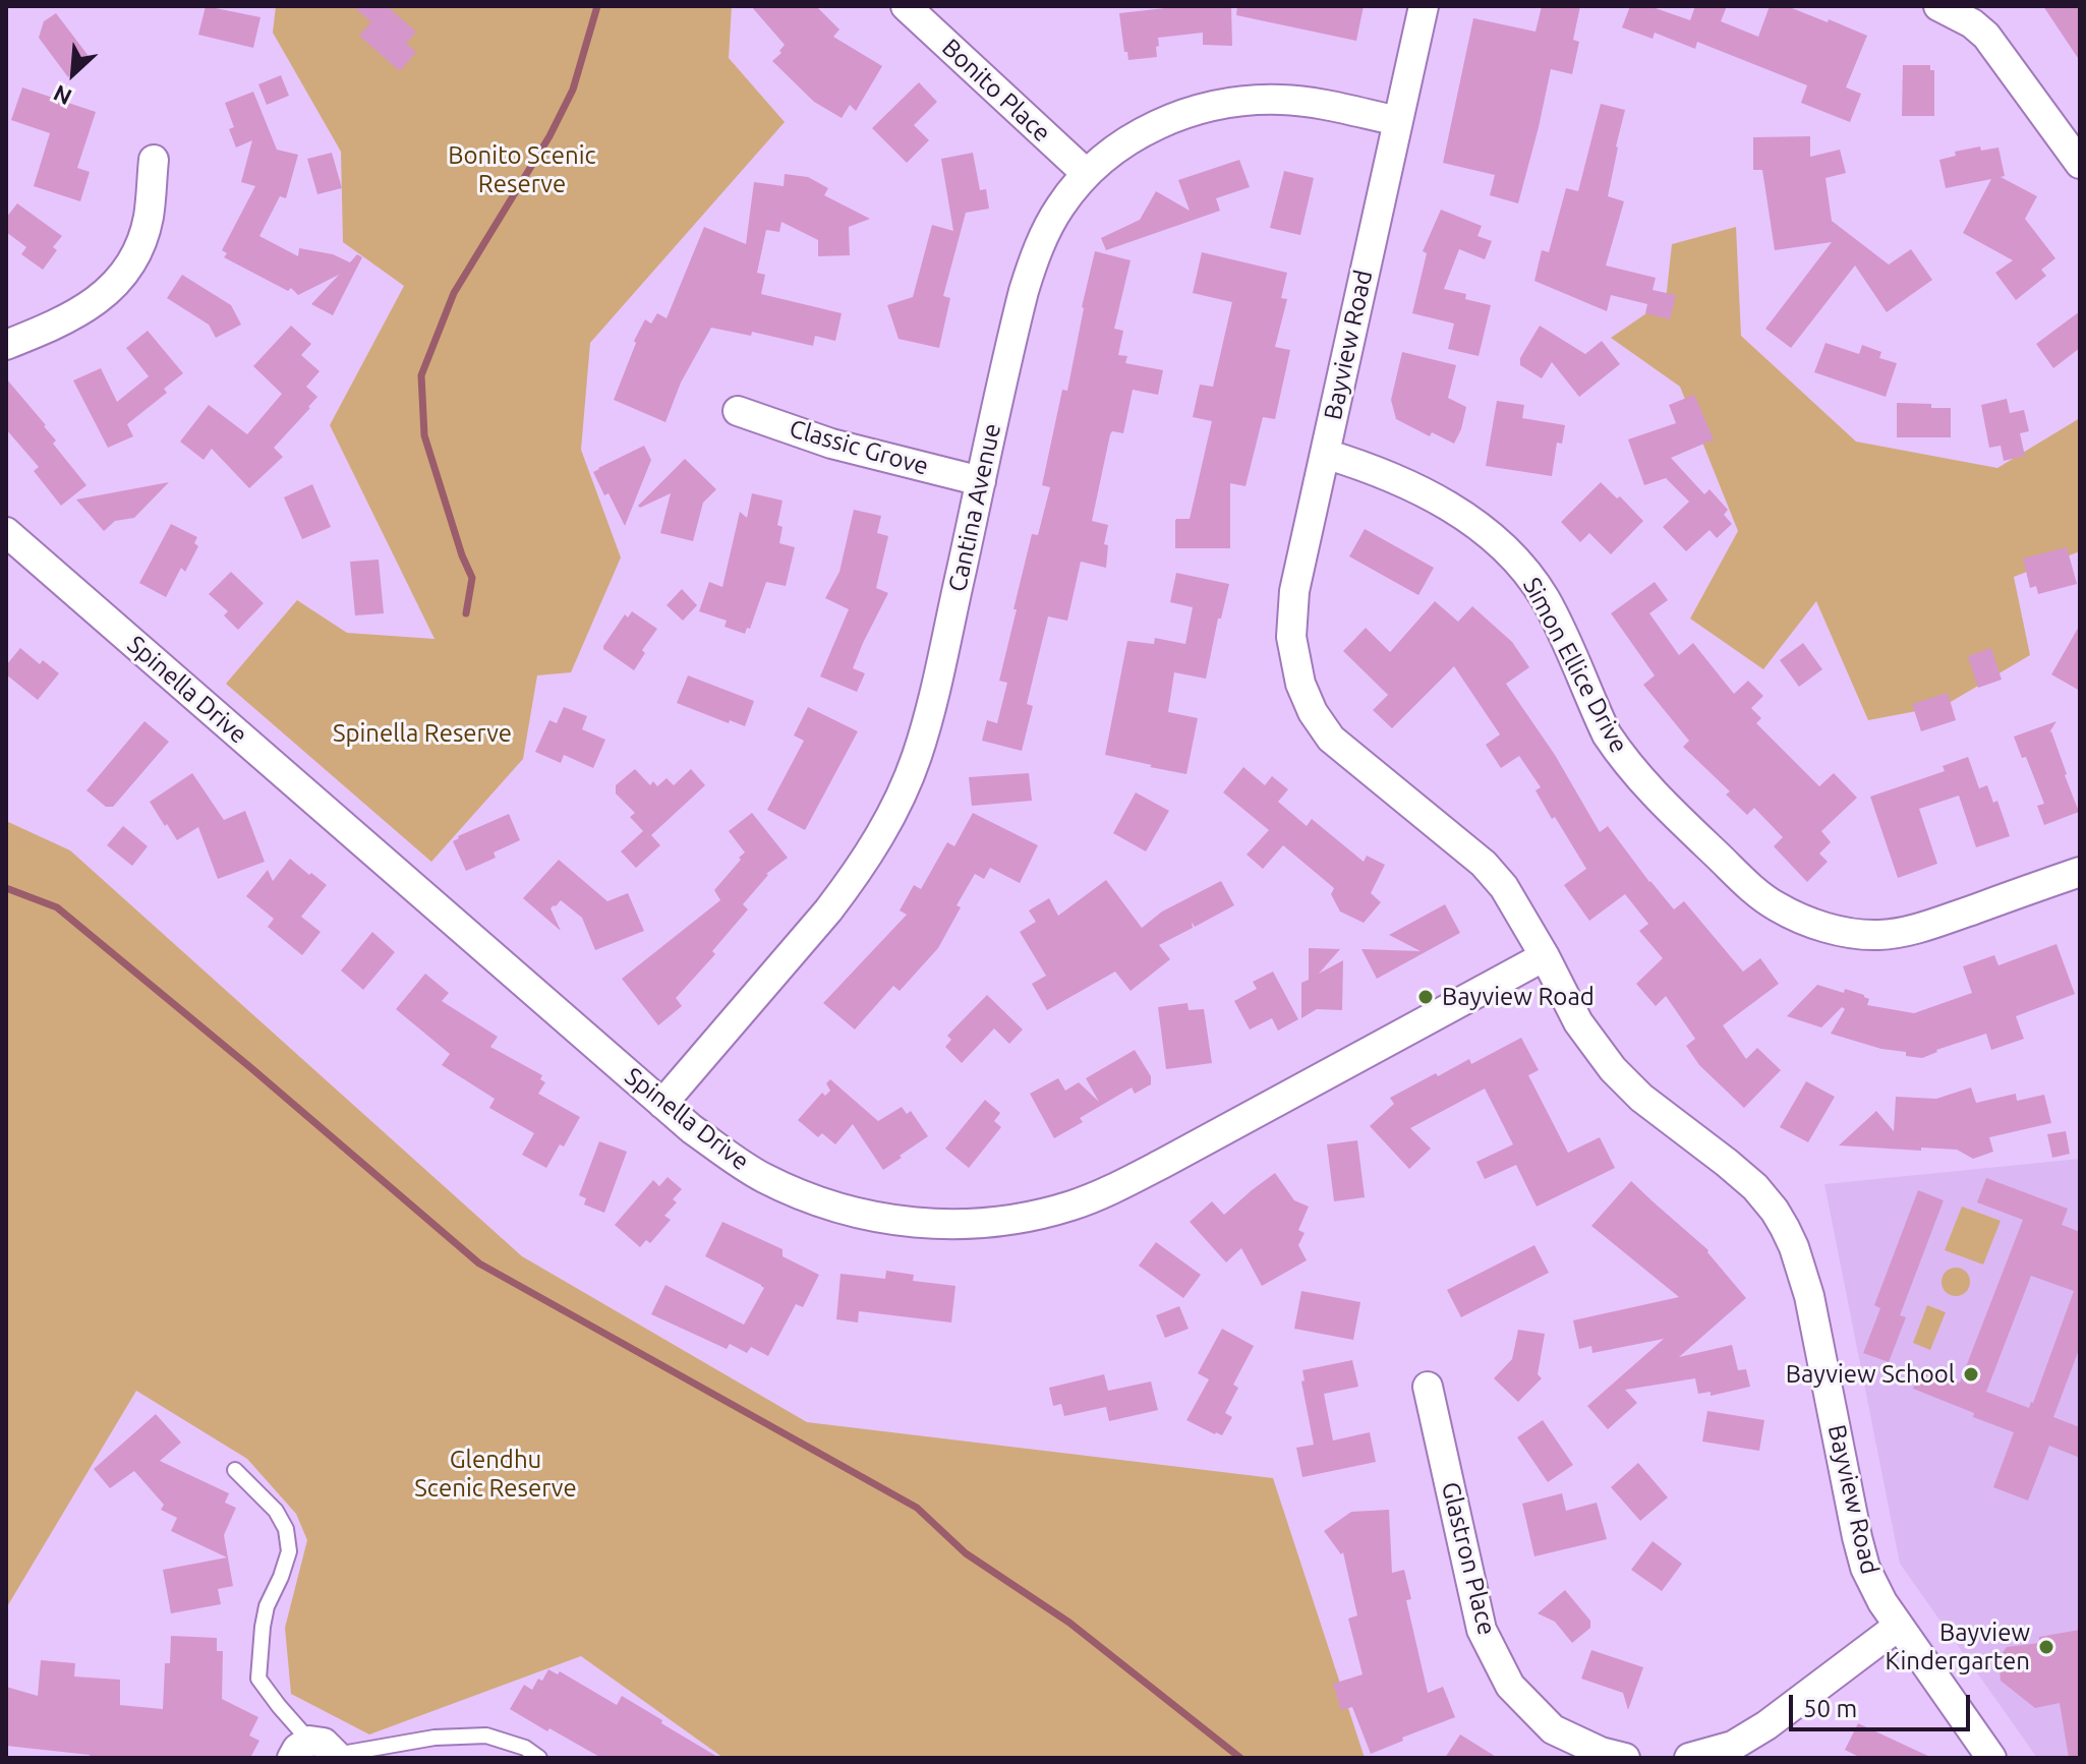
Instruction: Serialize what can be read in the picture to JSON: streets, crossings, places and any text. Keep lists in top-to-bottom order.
{
  "streets": {
    "street": [
      "Bonito Place",
      "Bayview Road",
      "Classic Grove",
      "Cantina Avenue",
      "Simon Ellice Drive",
      "Spinella Drive",
      "Glastron Place"
    ]
  },
  "crossings": [
    ["Bonito Place", "Cantina Avenue"],
    ["Bayview Road", "Cantina Avenue"],
    ["Bayview Road", "Simon Ellice Drive"],
    ["Bayview Road", "Spinella Drive"],
    ["Classic Grove", "Cantina Avenue"],
    ["Cantina Avenue", "Spinella Drive"]
  ],
  "parks": ["Bonito Scenic Reserve", "Spinella Reserve", "Glendhu Scenic Reserve"],
  "places": ["Bayview Road", "Bayview School", "Bayview Kindergarten"],
  "scale_bar": "50 m",
  "north": "bottom left"
}
